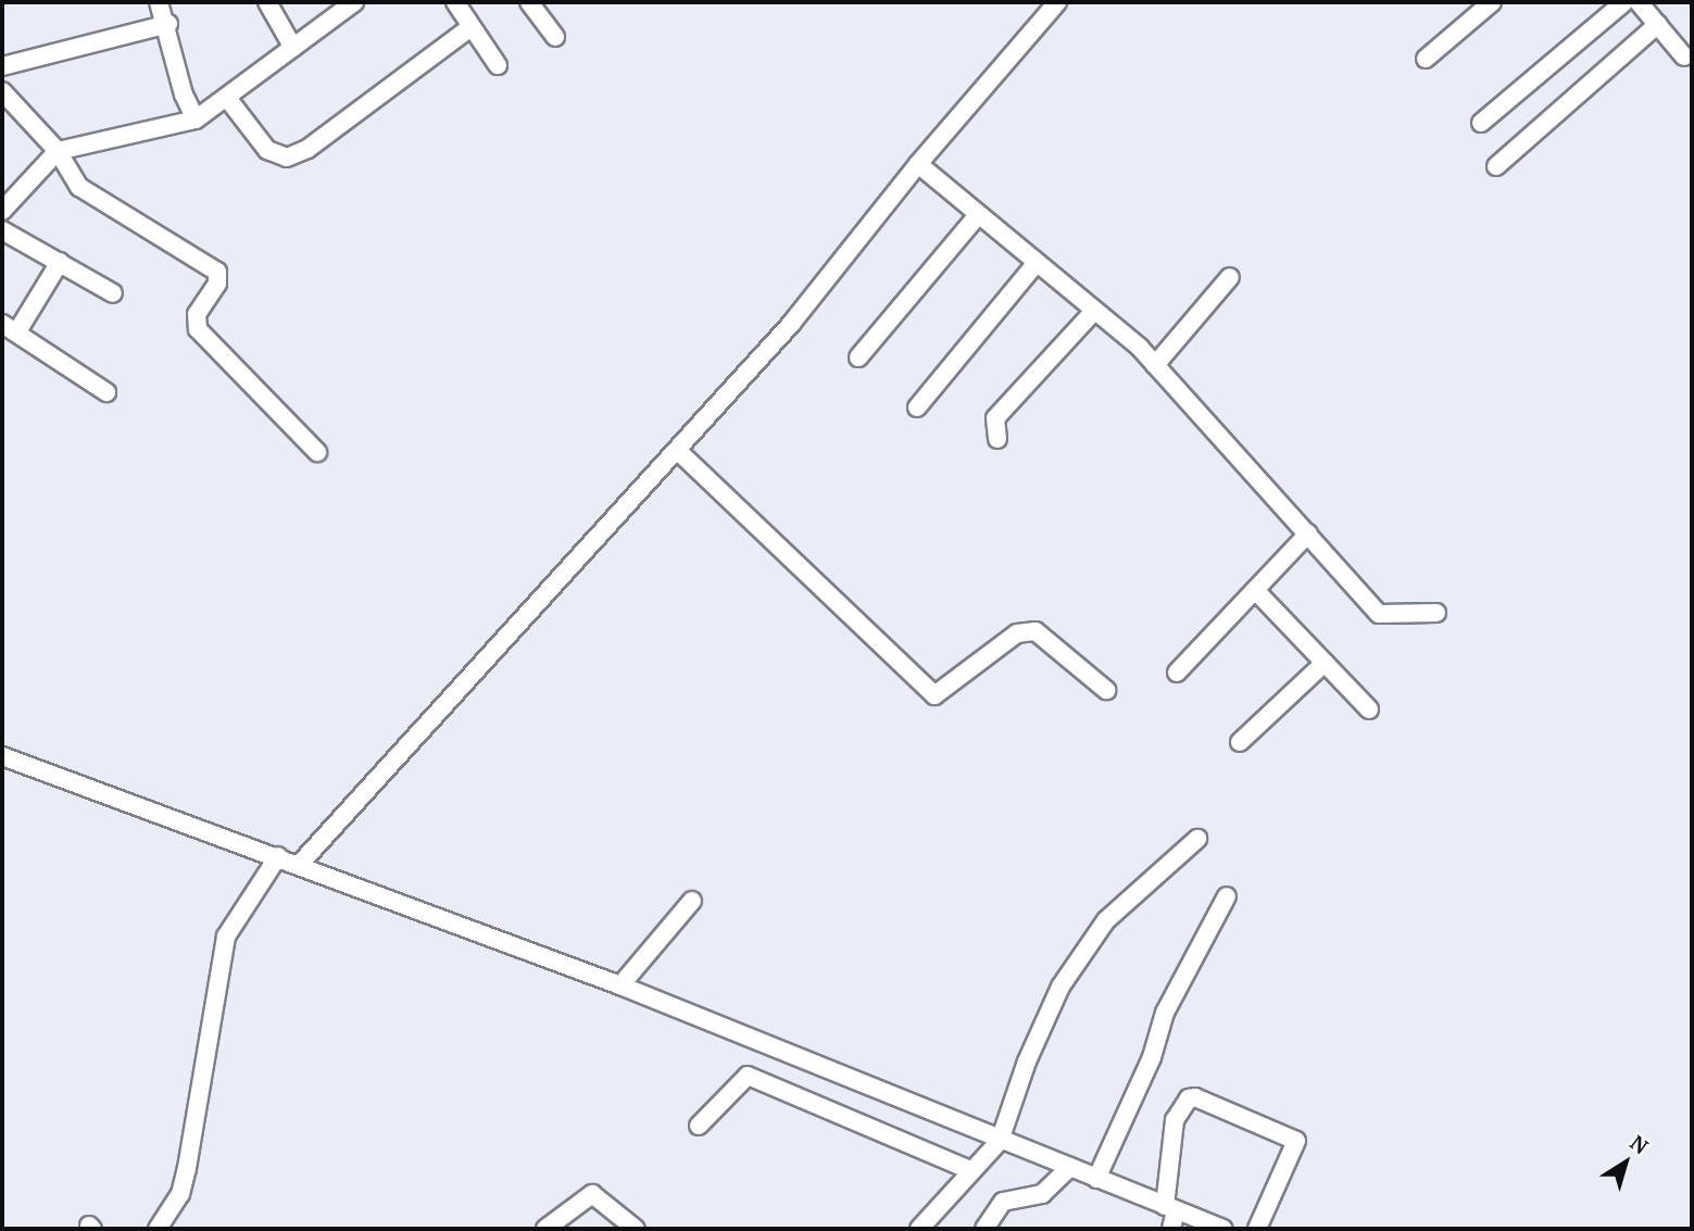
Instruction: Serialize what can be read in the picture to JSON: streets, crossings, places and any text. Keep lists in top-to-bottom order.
{
  "north": "top right"
}
